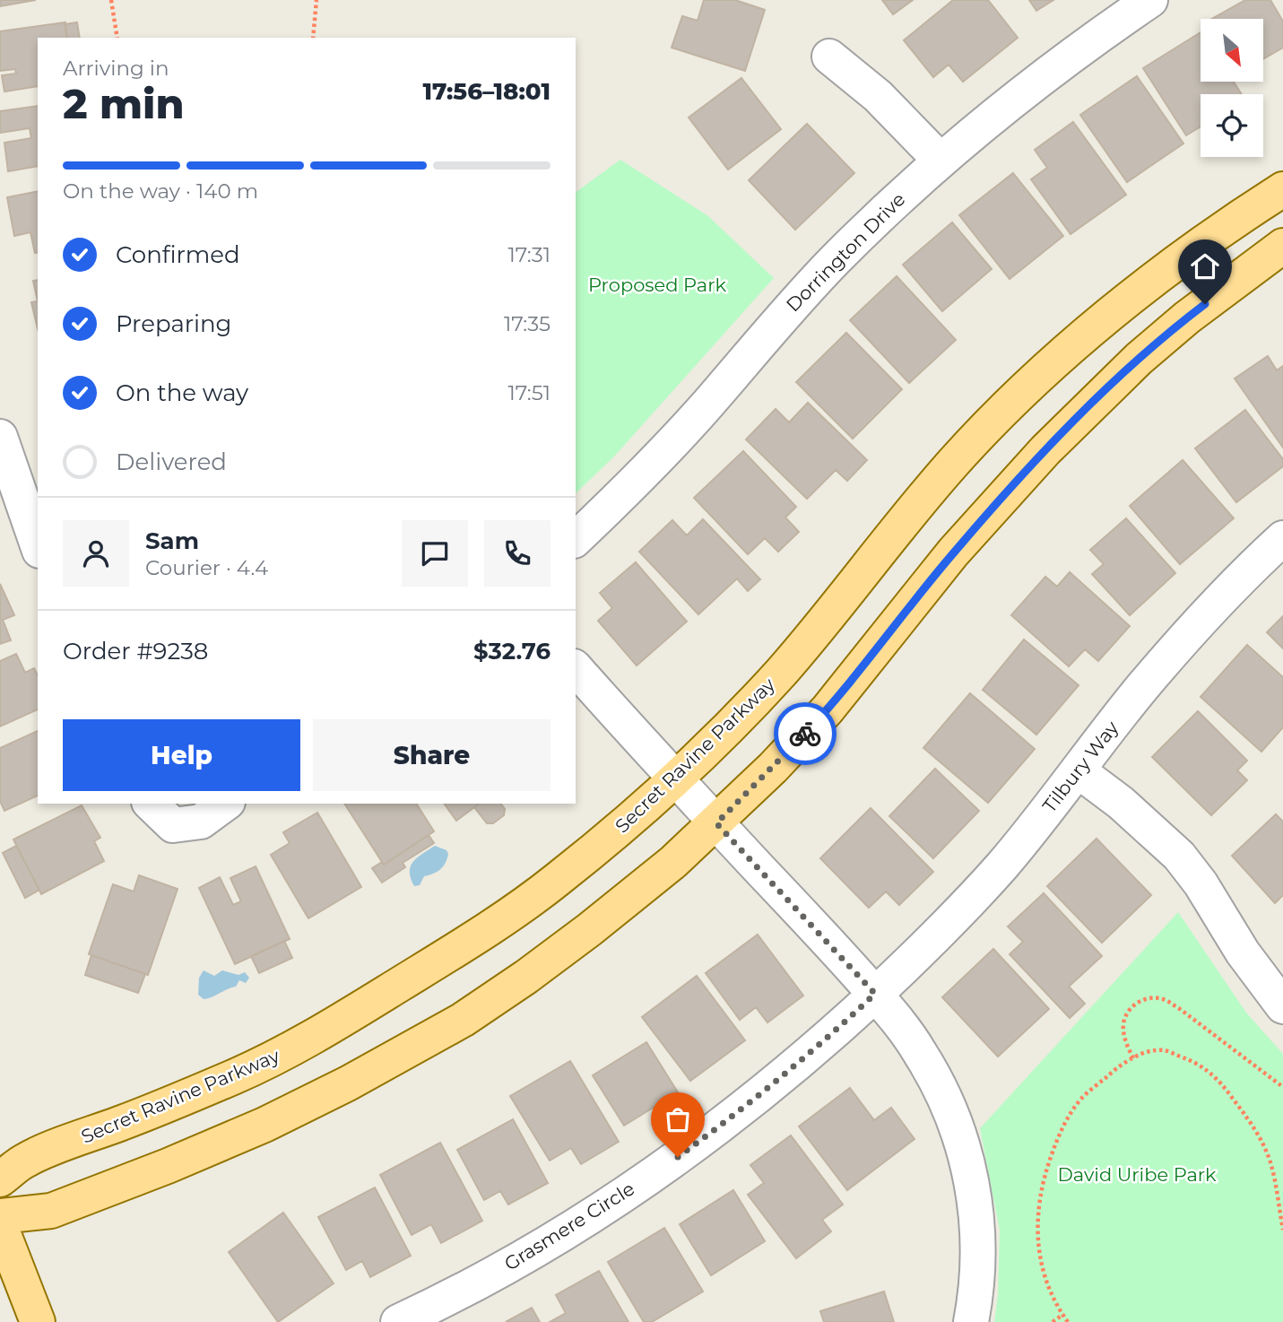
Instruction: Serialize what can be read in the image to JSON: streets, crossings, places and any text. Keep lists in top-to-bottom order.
{
  "streets": {
    "main road": ["Secret Ravine Parkway"],
    "street": ["Dorrington Drive", "Tilbury Way", "Grasmere Circle"]
  },
  "crossings": [
    ["Tilbury Way", "Grasmere Circle"]
  ],
  "parks": ["Proposed Park", "David Uribe Park"],
  "north": "bottom right",
  "page": {
    "heading": ["2 min", "Arriving in", "17:56–18:01"],
    "panel": [
      "Sam",
      "Courier · 4.4",
      "Order #9238",
      "$32.76"
    ],
    "bar": "On the way · 140 m",
    "list": [
      ["Confirmed", "17:31"],
      ["Preparing", "17:35"],
      ["On the way", "17:51"],
      "Delivered"
    ],
    "buttons": ["Help", "Share"]
  }
}
